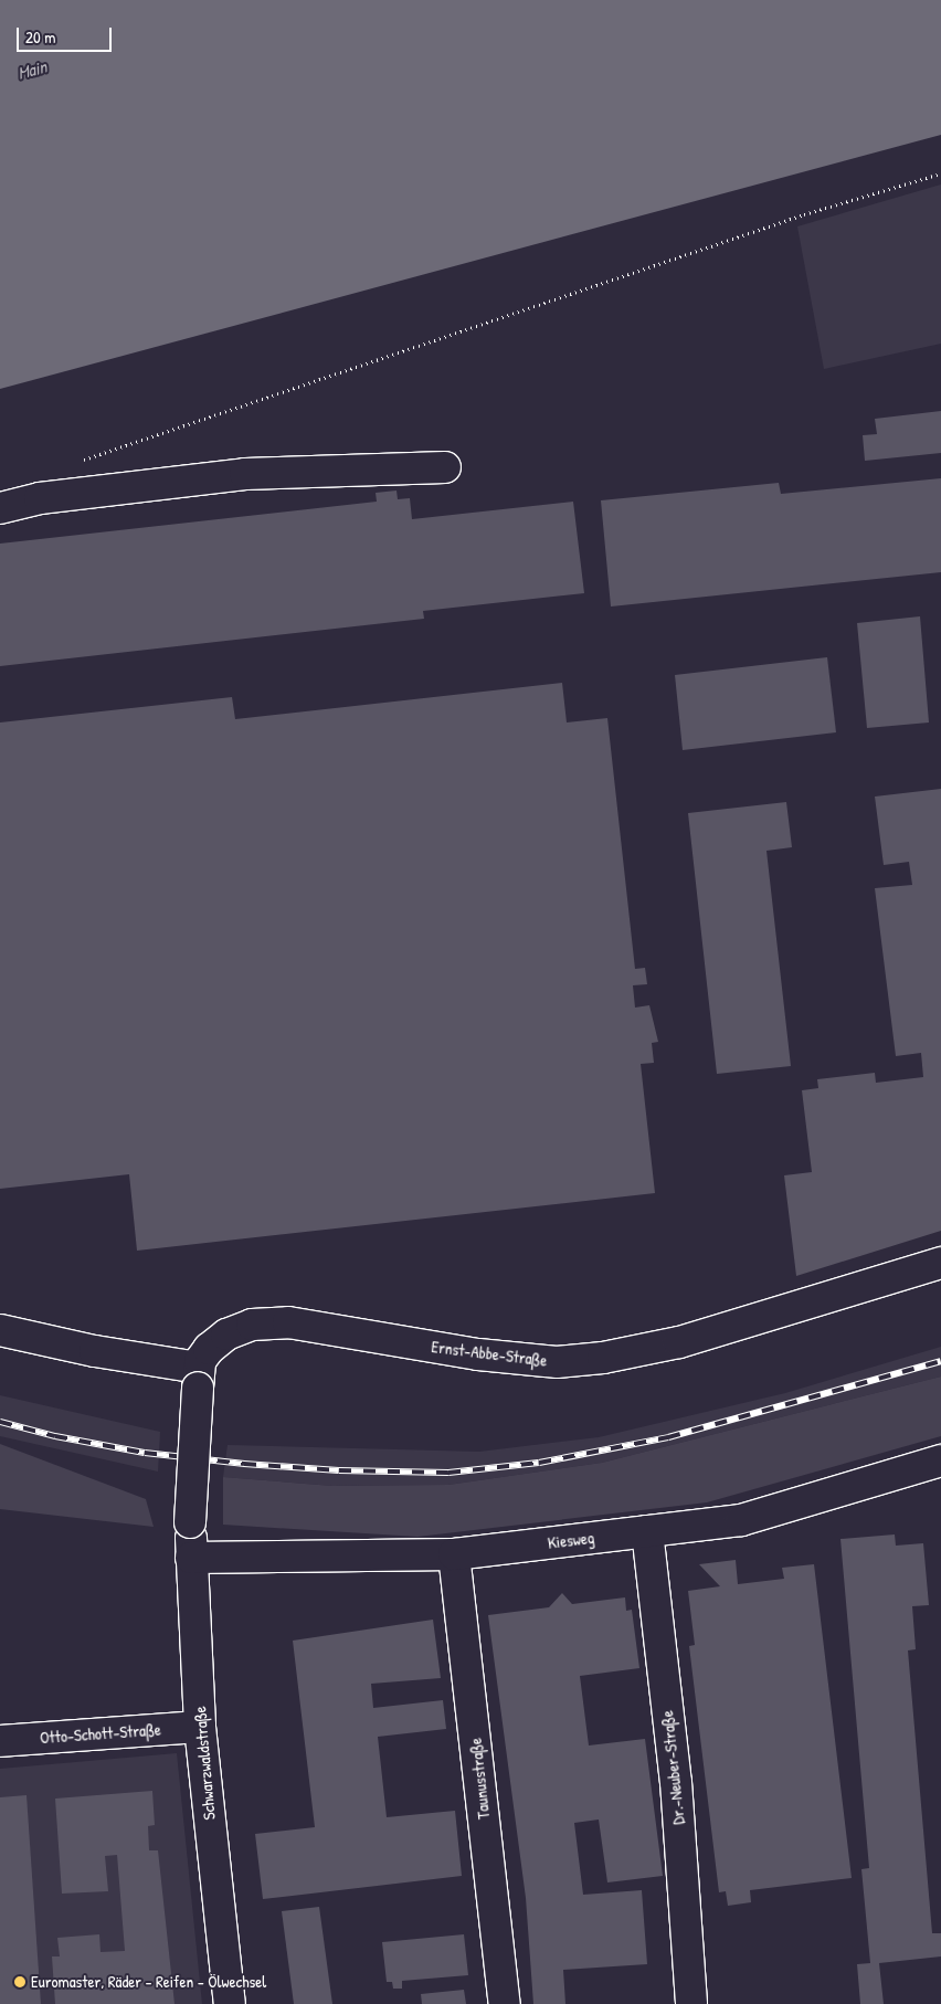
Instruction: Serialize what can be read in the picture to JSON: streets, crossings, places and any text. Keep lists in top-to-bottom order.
{
  "streets": {
    "street": [
      "Ernst-Abbe-Straße",
      "Kiesweg",
      "Otto-Schott-Straße",
      "Schwarzwaldstraße",
      "Dr.-Neuber-Straße",
      "Taunusstraße"
    ]
  },
  "crossings": [
    ["Ernst-Abbe-Straße", "Schwarzwaldstraße"],
    ["Kiesweg", "Schwarzwaldstraße"],
    ["Kiesweg", "Dr.-Neuber-Straße"],
    ["Kiesweg", "Taunusstraße"],
    ["Otto-Schott-Straße", "Schwarzwaldstraße"]
  ],
  "water": ["Main"],
  "places": ["Euromaster, Räder - Reifen - Ölwechsel"],
  "scale_bar": "20 m"
}
